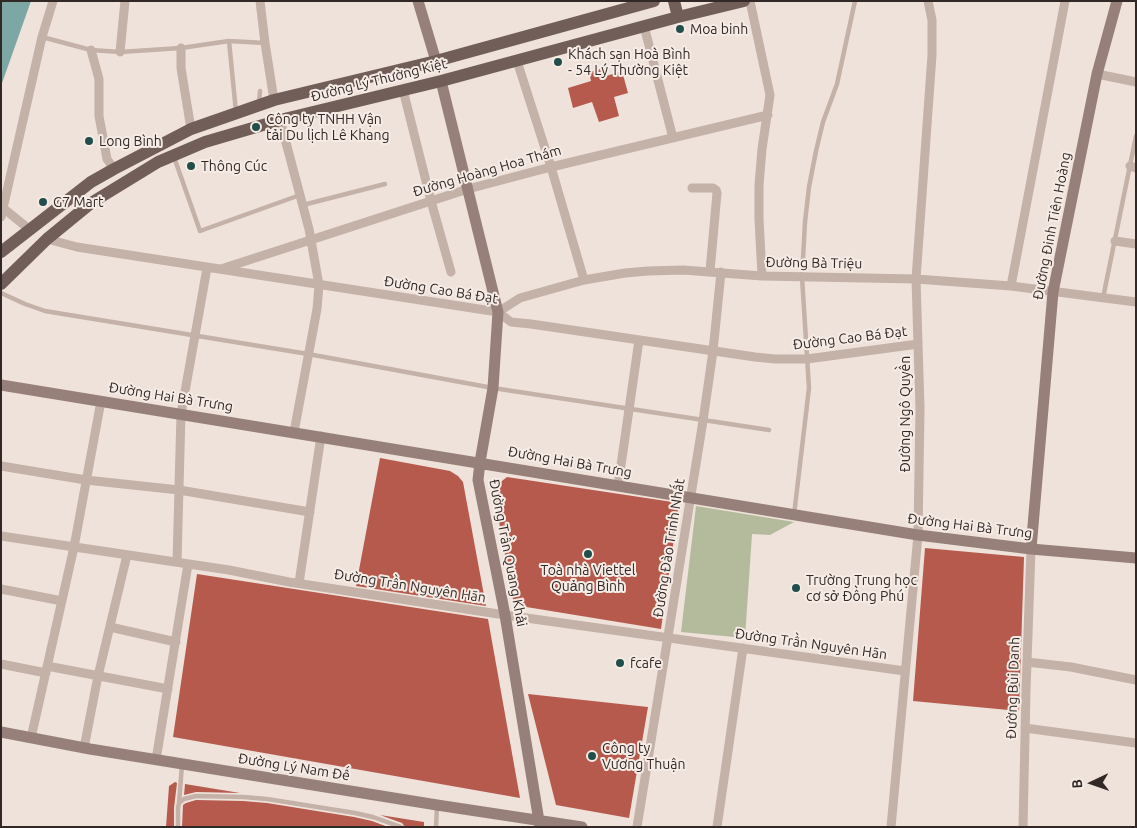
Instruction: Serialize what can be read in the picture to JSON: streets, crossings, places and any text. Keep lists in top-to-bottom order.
{
  "streets": {
    "main road": ["Đường Lý Thường Kiệt"],
    "street": [
      "Đường Hoàng Hoa Thám",
      "Đường Đinh Tiên Hoàng",
      "Đường Bà Triệu",
      "Đường Cao Bá Đạt",
      "Đường Hai Bà Trưng",
      "Đường Ngô Quyền",
      "Đường Đào Trinh Nhất",
      "Đường Trần Quang Khải",
      "Đường Trần Nguyên Hãn",
      "Đường Bùi Danh",
      "Đường Lý Nam Đế"
    ]
  },
  "crossings": [
    ["Đường Lý Thường Kiệt", "Đường Cao Bá Đạt"],
    ["Đường Lý Thường Kiệt", "Đường Trần Quang Khải"],
    ["Đường Hoàng Hoa Thám", "Đường Cao Bá Đạt"],
    ["Đường Hoàng Hoa Thám", "Đường Trần Quang Khải"],
    ["Đường Đinh Tiên Hoàng", "Đường Bà Triệu"],
    ["Đường Đinh Tiên Hoàng", "Đường Hai Bà Trưng"],
    ["Đường Đinh Tiên Hoàng", "Đường Bùi Danh"],
    ["Đường Bà Triệu", "Đường Cao Bá Đạt"],
    ["Đường Bà Triệu", "Đường Ngô Quyền"],
    ["Đường Bà Triệu", "Đường Đào Trinh Nhất"],
    ["Đường Bà Triệu", "Đường Trần Quang Khải"],
    ["Đường Cao Bá Đạt", "Đường Ngô Quyền"],
    ["Đường Cao Bá Đạt", "Đường Đào Trinh Nhất"],
    ["Đường Cao Bá Đạt", "Đường Trần Quang Khải"],
    ["Đường Hai Bà Trưng", "Đường Ngô Quyền"],
    ["Đường Hai Bà Trưng", "Đường Đào Trinh Nhất"],
    ["Đường Hai Bà Trưng", "Đường Trần Quang Khải"],
    ["Đường Hai Bà Trưng", "Đường Bùi Danh"],
    ["Đường Ngô Quyền", "Đường Trần Nguyên Hãn"],
    ["Đường Đào Trinh Nhất", "Đường Trần Nguyên Hãn"],
    ["Đường Trần Quang Khải", "Đường Trần Nguyên Hãn"],
    ["Đường Trần Quang Khải", "Đường Lý Nam Đế"]
  ],
  "places": [
    "Moa binh",
    "Khách sạn Hoà Bình - 54 Lý Thường Kiệt",
    "Công ty TNHH Vận tải Du lịch Lê Khang",
    "Long Bình",
    "Thông Cúc",
    "G7 Mart",
    "Toà nhà Viettel Quảng Bình",
    "Trường Trung học cơ sở Đồng Phú",
    "fcafe",
    "Công ty Vương Thuận"
  ],
  "north": "left"
}
